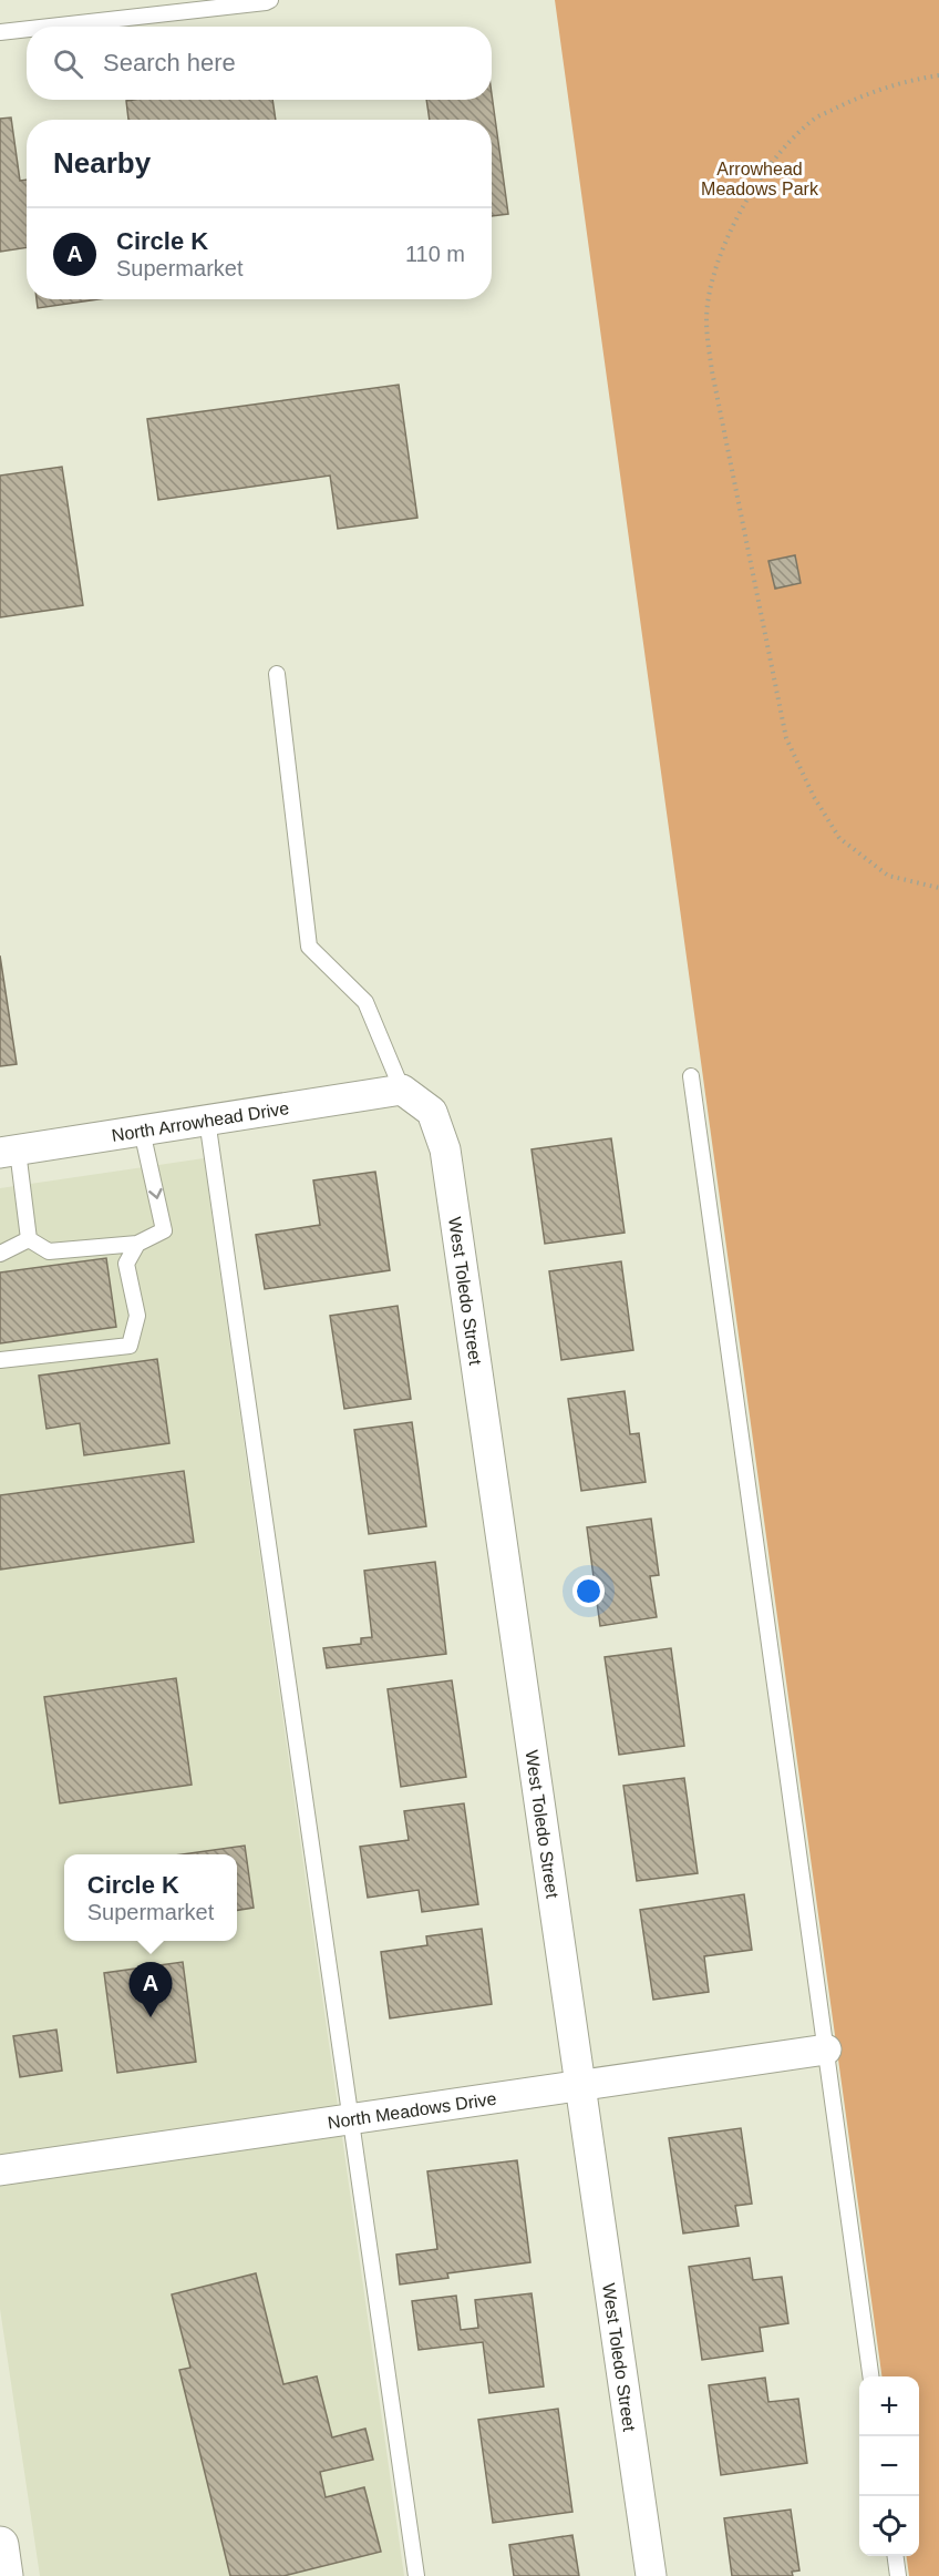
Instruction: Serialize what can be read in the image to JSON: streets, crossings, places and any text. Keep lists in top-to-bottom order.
{
  "streets": {
    "street": ["North Arrowhead Drive", "West Toledo Street", "North Meadows Drive"]
  },
  "crossings": [
    ["North Arrowhead Drive", "West Toledo Street"],
    ["West Toledo Street", "North Meadows Drive"]
  ],
  "parks": ["Arrowhead Meadows Park"],
  "page": {
    "search": "Search here",
    "heading": "Nearby",
    "list": [
      {
        "mark": "A",
        "name": "Circle K",
        "note": "Supermarket",
        "value": "110 m"
      }
    ],
    "popup": ["Circle K", "Supermarket"],
    "pins": "A",
    "map_buttons": ["+", "−"]
  }
}
